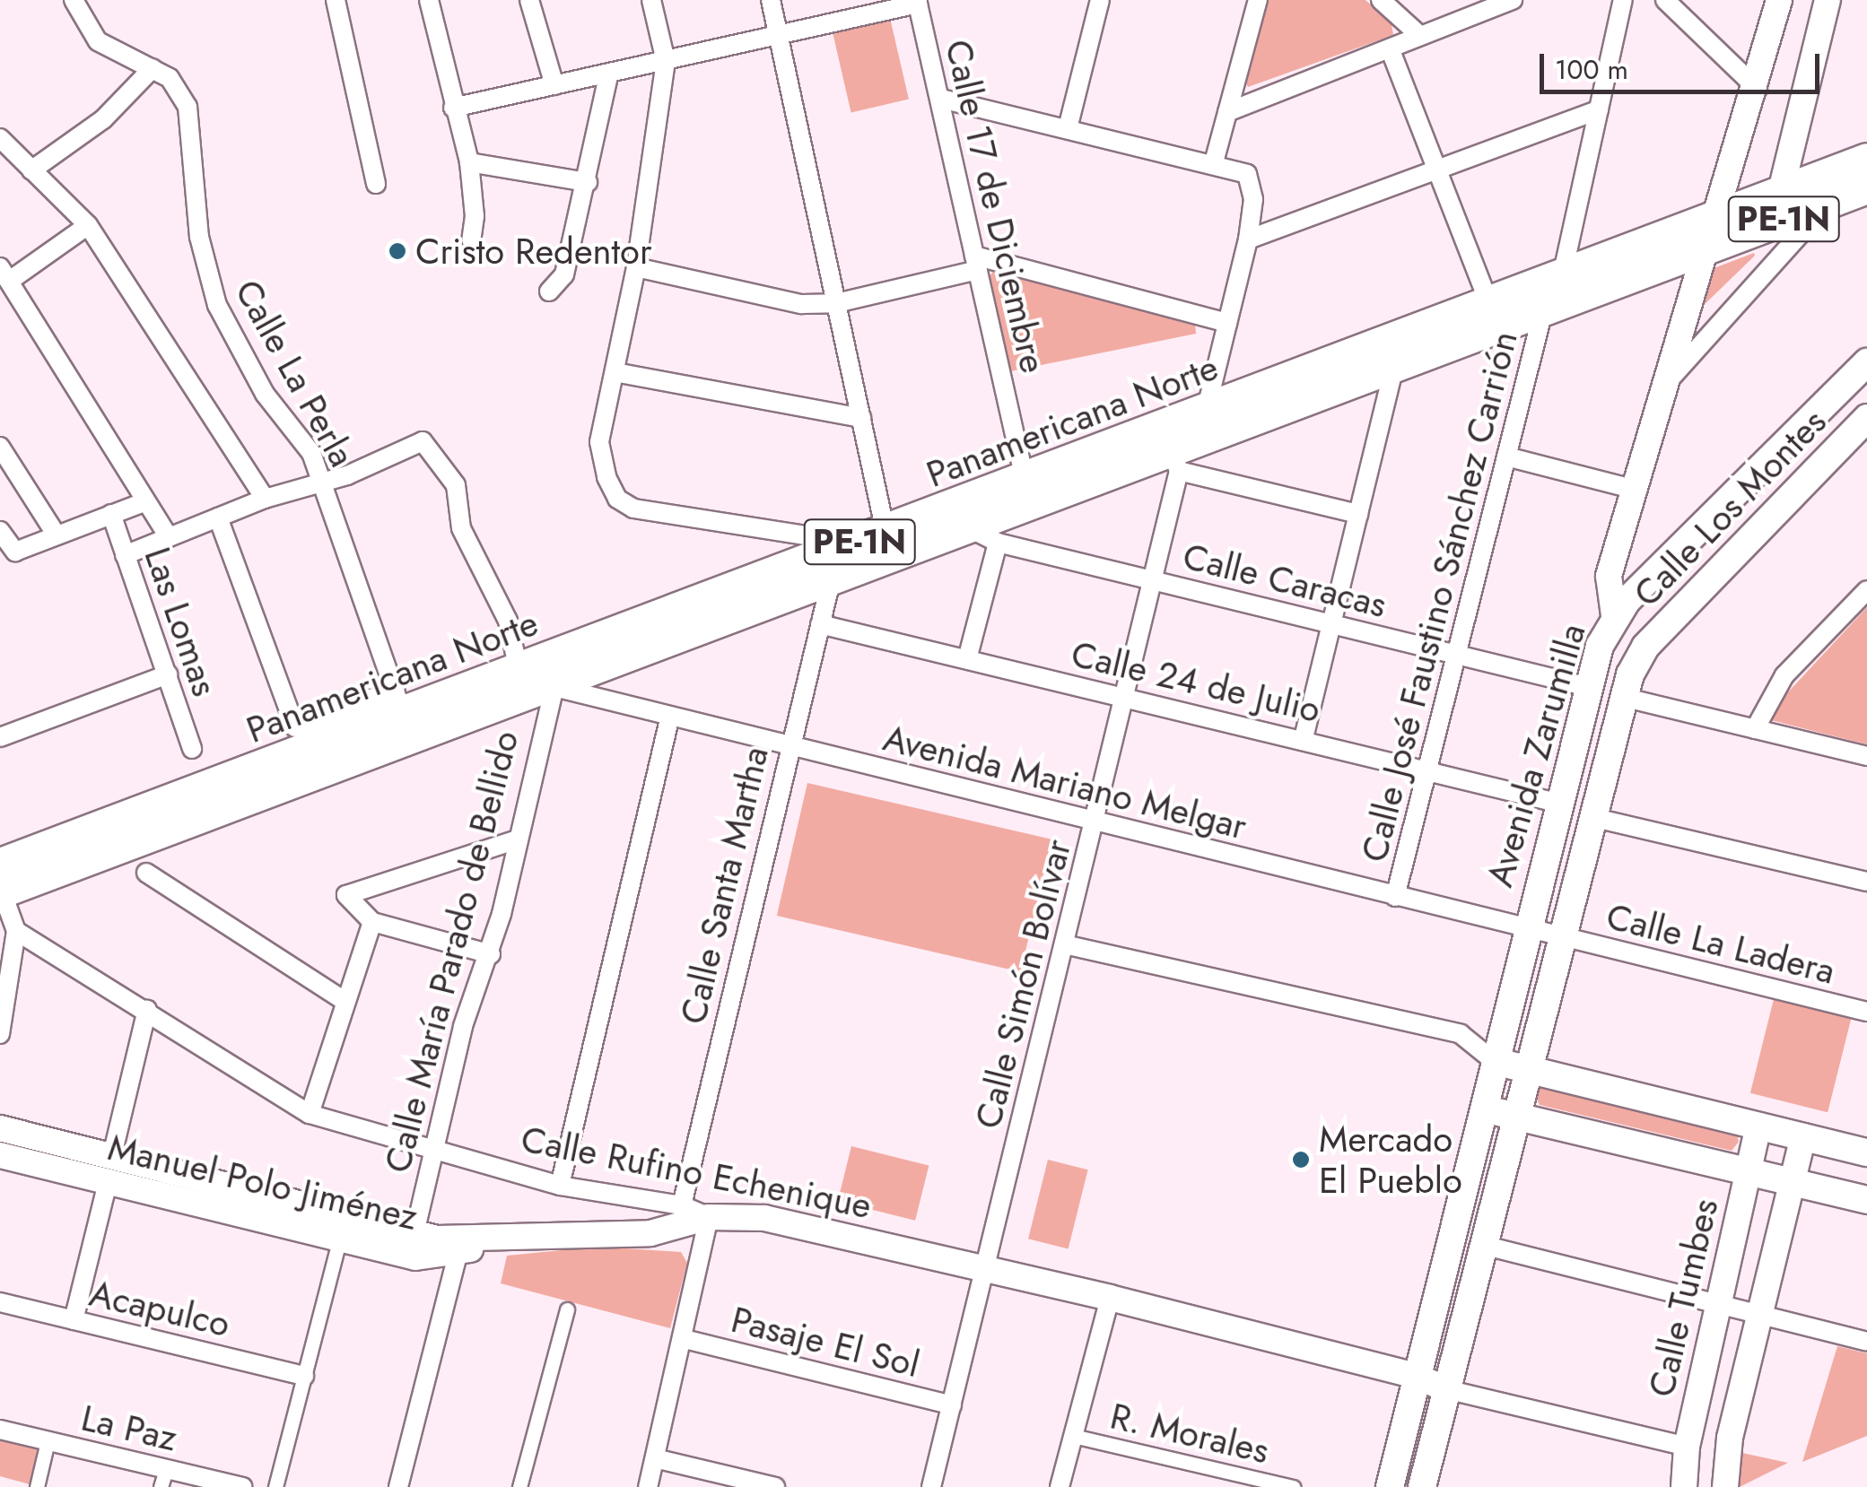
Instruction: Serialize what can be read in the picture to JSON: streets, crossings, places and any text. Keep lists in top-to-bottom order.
{
  "streets": {
    "highway": ["PE-1N", "Panamericana Norte"],
    "main road": ["Calle Los Montes", "Avenida Zarumilla"],
    "street": [
      "Calle 17 de Diciembre",
      "Calle La Perla",
      "Calle Caracas",
      "Calle José Faustino Sánchez Carrión",
      "Las Lomas",
      "Calle 24 de Julio",
      "Avenida Mariano Melgar",
      "Calle Santa Martha",
      "Calle La Ladera",
      "Calle María Parado de Bellido",
      "Calle Simón Bolívar",
      "Calle Rufino Echenique",
      "Manuel Polo Jiménez",
      "Calle Tumbes",
      "Acapulco",
      "Pasaje El Sol",
      "La Paz",
      "R. Morales"
    ]
  },
  "crossings": [
    ["Calle 17 de Diciembre", "Panamericana Norte"],
    ["Calle La Perla", "Panamericana Norte"],
    ["Panamericana Norte", "Calle Caracas"],
    ["Panamericana Norte", "Calle José Faustino Sánchez Carrión"],
    ["Panamericana Norte", "Avenida Zarumilla"],
    ["Panamericana Norte", "Avenida Mariano Melgar"],
    ["Panamericana Norte", "Calle Santa Martha"],
    ["Panamericana Norte", "Calle María Parado de Bellido"],
    ["Panamericana Norte", "Calle Simón Bolívar"],
    ["Calle Los Montes", "Avenida Zarumilla"],
    ["Calle Caracas", "Calle José Faustino Sánchez Carrión"],
    ["Calle Caracas", "Avenida Zarumilla"],
    ["Calle Caracas", "Calle Simón Bolívar"],
    ["Calle José Faustino Sánchez Carrión", "Calle 24 de Julio"],
    ["Calle José Faustino Sánchez Carrión", "Avenida Mariano Melgar"],
    ["Calle 24 de Julio", "Avenida Zarumilla"],
    ["Calle 24 de Julio", "Calle Santa Martha"],
    ["Calle 24 de Julio", "Calle Simón Bolívar"],
    ["Avenida Zarumilla", "Avenida Mariano Melgar"],
    ["Avenida Zarumilla", "Calle La Ladera"],
    ["Avenida Zarumilla", "Calle Rufino Echenique"],
    ["Avenida Mariano Melgar", "Calle Santa Martha"],
    ["Avenida Mariano Melgar", "Calle La Ladera"],
    ["Avenida Mariano Melgar", "Calle María Parado de Bellido"],
    ["Avenida Mariano Melgar", "Calle Simón Bolívar"],
    ["Calle Santa Martha", "Calle Rufino Echenique"],
    ["Calle María Parado de Bellido", "Calle Rufino Echenique"],
    ["Calle María Parado de Bellido", "Manuel Polo Jiménez"],
    ["Calle Simón Bolívar", "Calle Rufino Echenique"],
    ["Calle Simón Bolívar", "Pasaje El Sol"],
    ["Calle Rufino Echenique", "Manuel Polo Jiménez"]
  ],
  "places": ["Cristo Redentor", "Mercado El Pueblo"],
  "scale_bar": "100 m"
}
